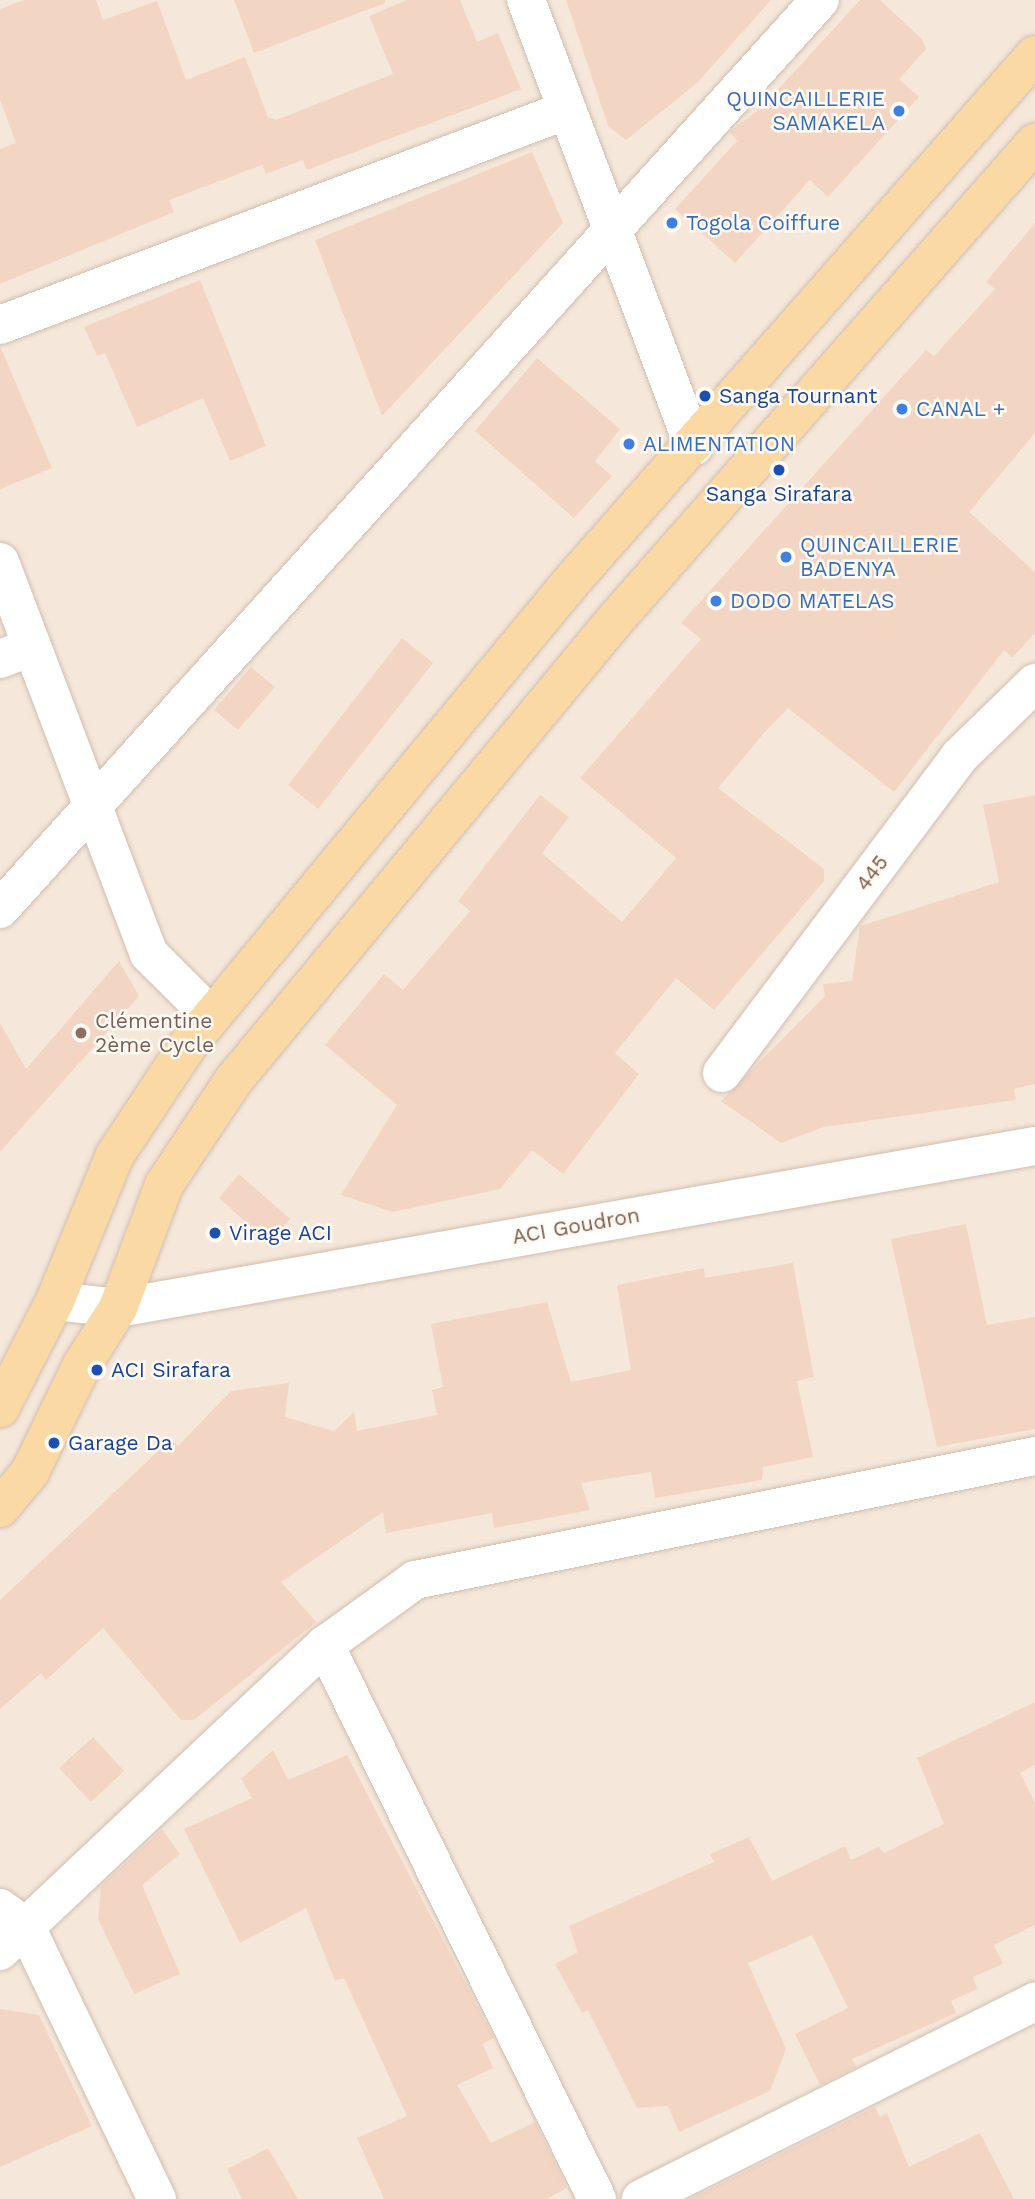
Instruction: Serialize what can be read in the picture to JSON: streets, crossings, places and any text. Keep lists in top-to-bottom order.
{
  "streets": {
    "street": ["445", "ACI Goudron"]
  },
  "places": [
    "QUINCAILLERIE SAMAKELA",
    "Togola Coiffure",
    "Sanga Tournant",
    "CANAL +",
    "ALIMENTATION",
    "Sanga Sirafara",
    "QUINCAILLERIE BADENYA",
    "DODO MATELAS",
    "Clémentine 2ème Cycle",
    "Virage ACI",
    "ACI Sirafara",
    "Garage Da"
  ]
}
